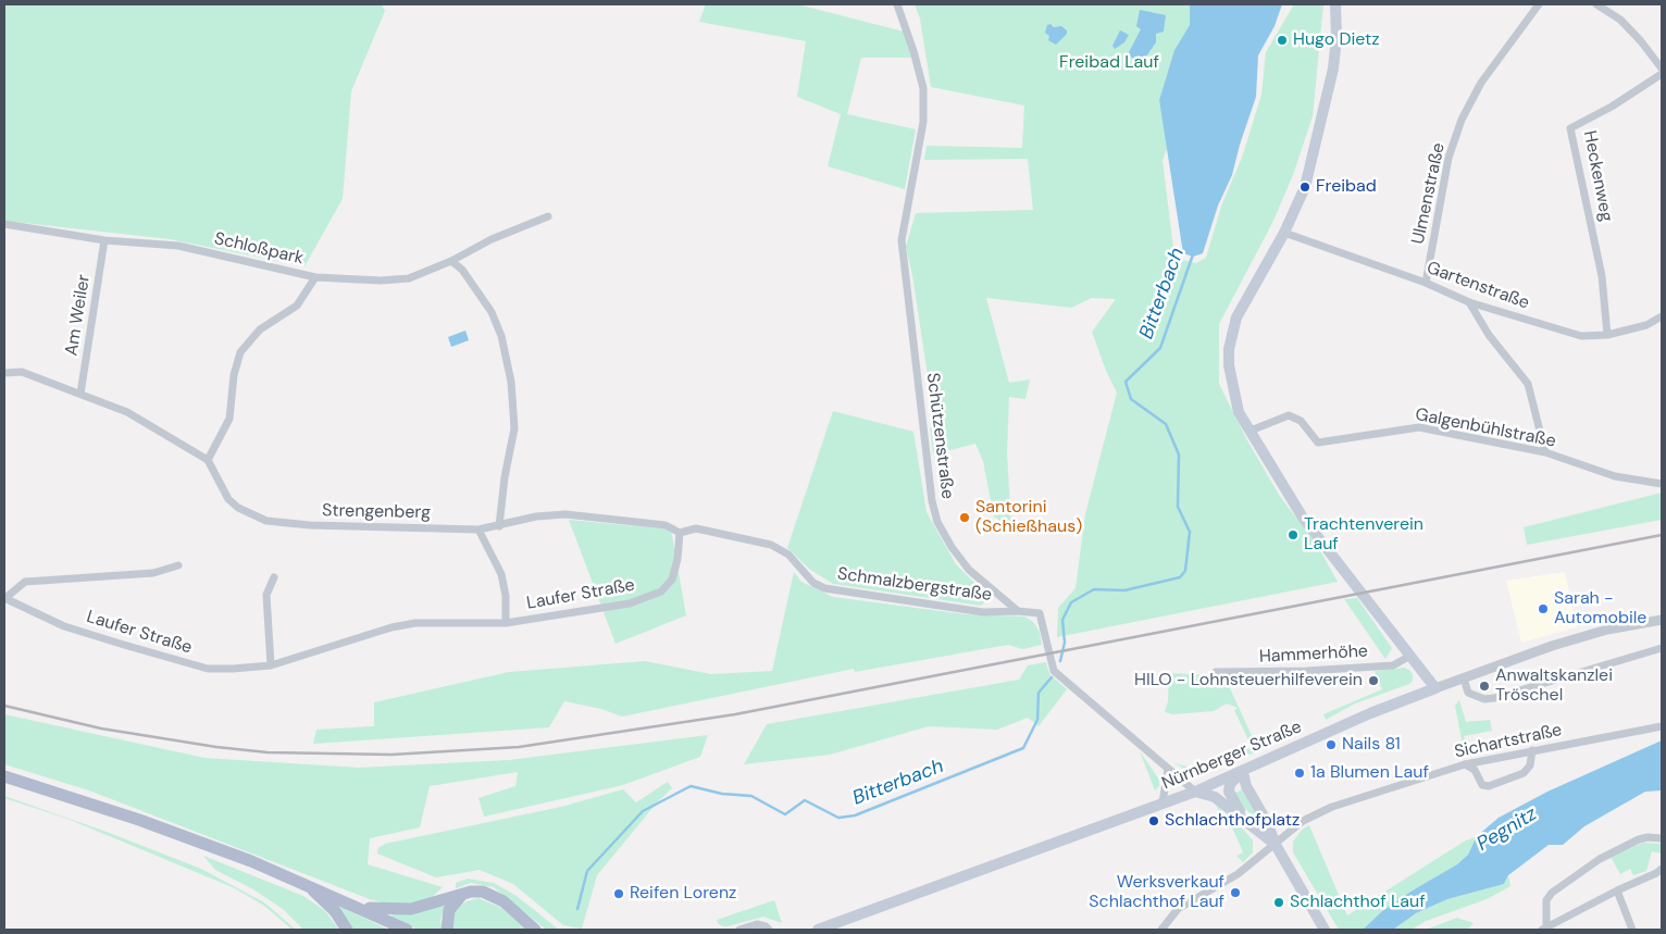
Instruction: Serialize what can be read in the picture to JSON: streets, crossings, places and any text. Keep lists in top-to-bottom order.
{
  "streets": {
    "main road": ["Nürnberger Straße"],
    "street": [
      "Heckenweg",
      "Ulmenstraße",
      "Schloßpark",
      "Gartenstraße",
      "Am Weiler",
      "Galgenbühlstraße",
      "Schützenstraße",
      "Strengenberg",
      "Schmalzbergstraße",
      "Laufer Straße",
      "Hammerhöhe",
      "Sichartstraße"
    ]
  },
  "crossings": [
    ["Heckenweg", "Gartenstraße"],
    ["Ulmenstraße", "Gartenstraße"],
    ["Schloßpark", "Am Weiler"],
    ["Schloßpark", "Strengenberg"],
    ["Schützenstraße", "Schmalzbergstraße"],
    ["Schützenstraße", "Nürnberger Straße"],
    ["Strengenberg", "Schmalzbergstraße"],
    ["Strengenberg", "Laufer Straße"]
  ],
  "water": ["Bitterbach", "Pegnitz"],
  "parks": ["Freibad Lauf"],
  "places": [
    "Hugo Dietz",
    "Freibad",
    "Santorini (Schießhaus)",
    "Trachtenverein Lauf",
    "Sarah - Automobile",
    "HILO - Lohnsteuerhilfeverein",
    "Anwaltskanzlei Tröschel",
    "Nails 81",
    "1a Blumen Lauf",
    "Schlachthofplatz",
    "Werksverkauf Schlachthof Lauf",
    "Reifen Lorenz",
    "Schlachthof Lauf"
  ]
}
